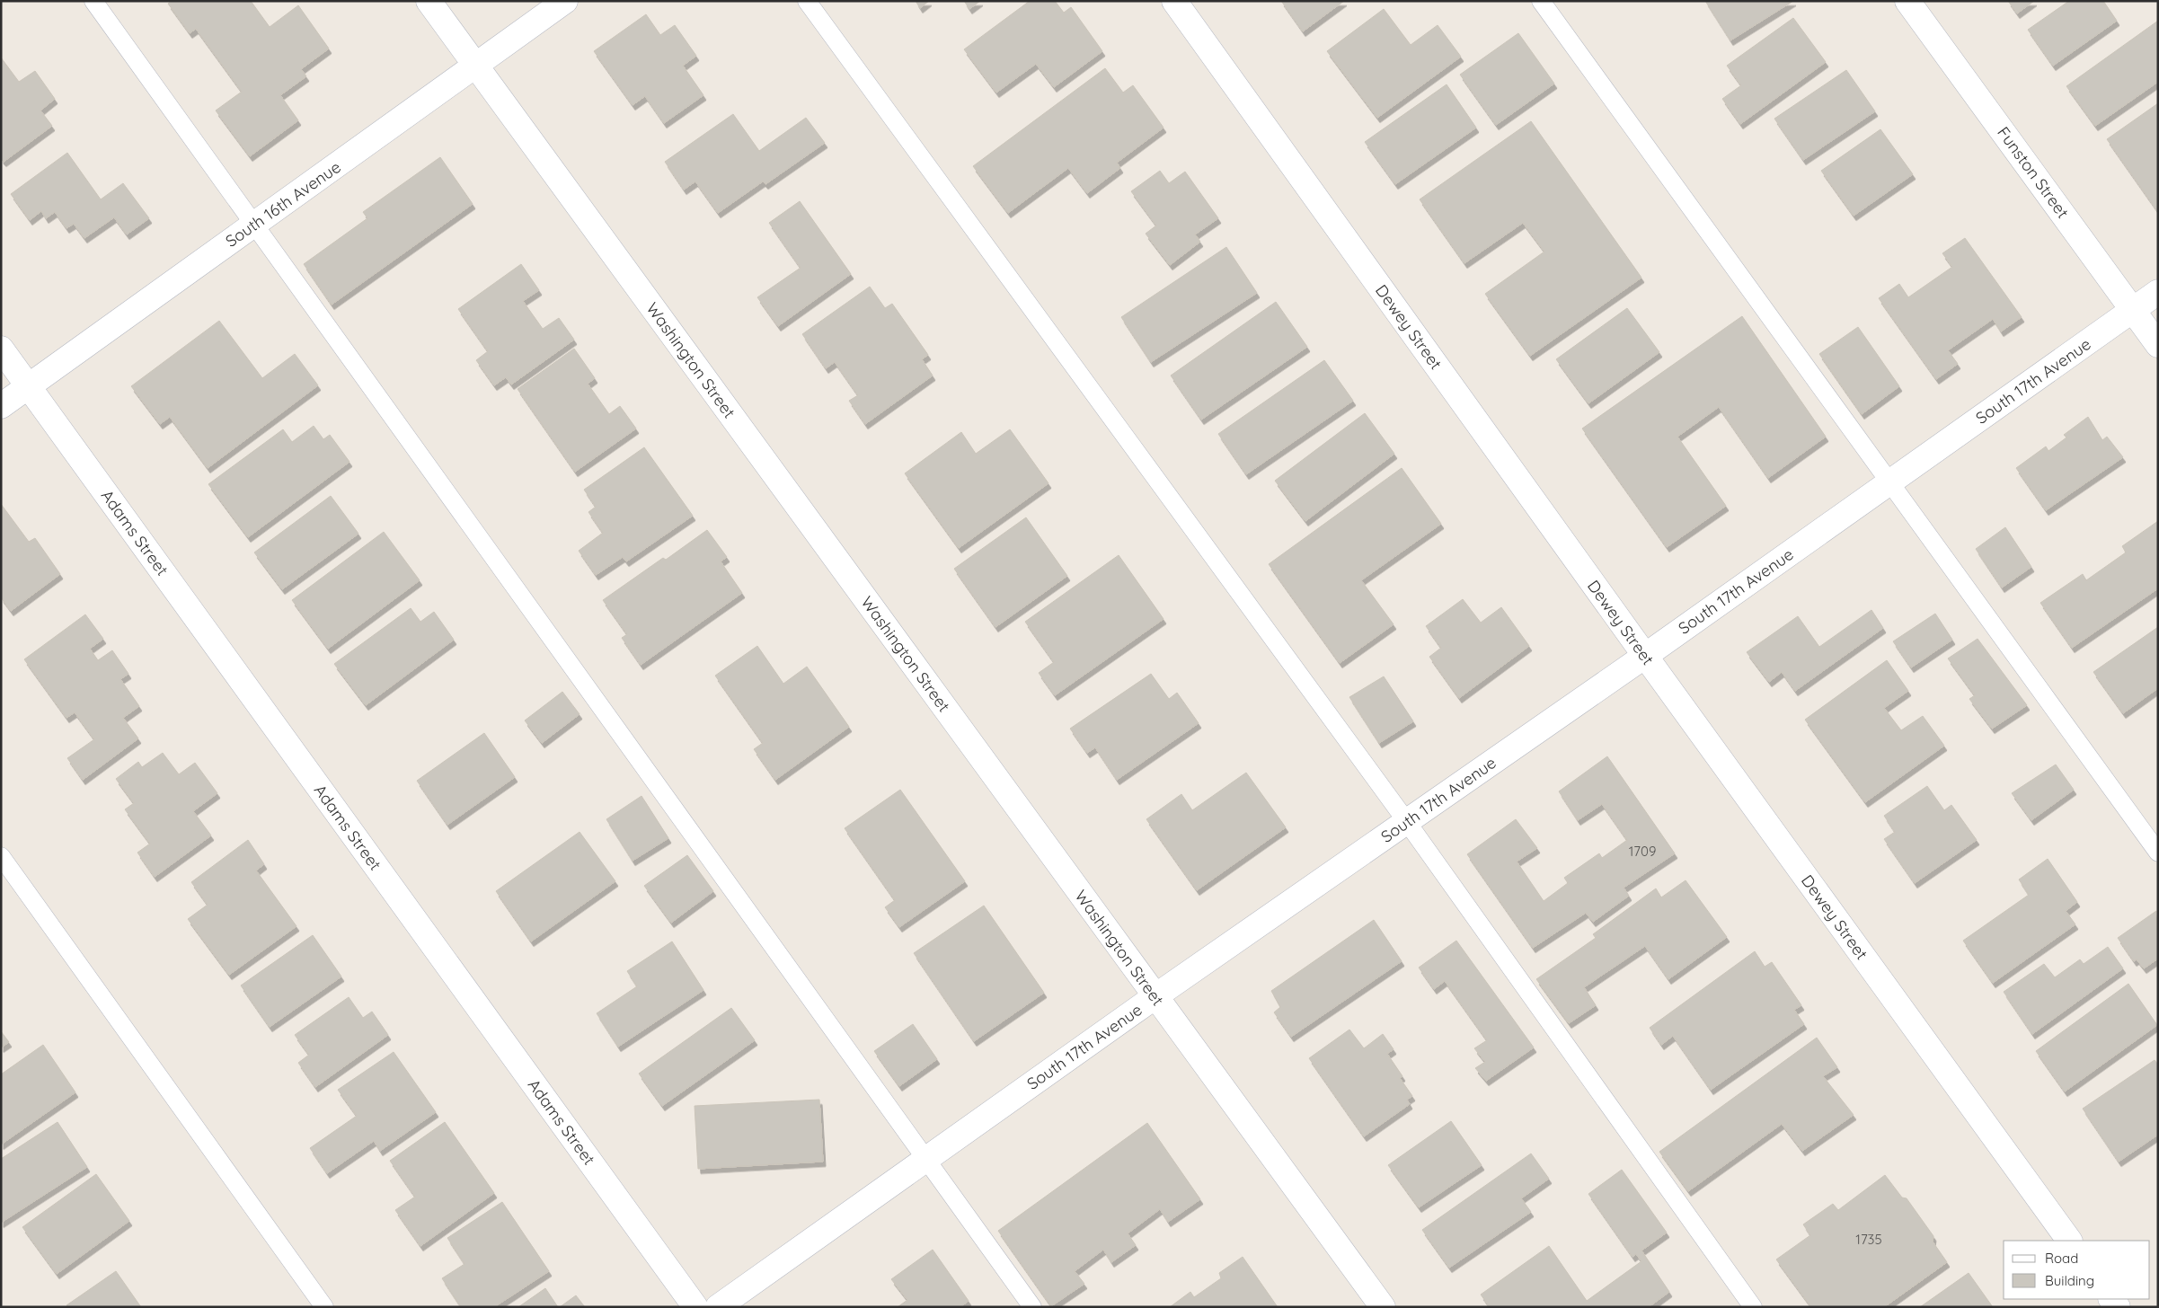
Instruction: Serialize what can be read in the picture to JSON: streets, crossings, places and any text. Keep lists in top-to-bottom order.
{
  "streets": {
    "street": [
      "Funston Street",
      "South 16th Avenue",
      "Dewey Street",
      "Washington Street",
      "South 17th Avenue",
      "Adams Street"
    ]
  },
  "crossings": [
    ["Funston Street", "South 17th Avenue"],
    ["South 16th Avenue", "Washington Street"],
    ["South 16th Avenue", "Adams Street"],
    ["Dewey Street", "South 17th Avenue"],
    ["Washington Street", "South 17th Avenue"]
  ],
  "house_numbers": ["1709", "1735"],
  "legend": ["Road", "Building"]
}
